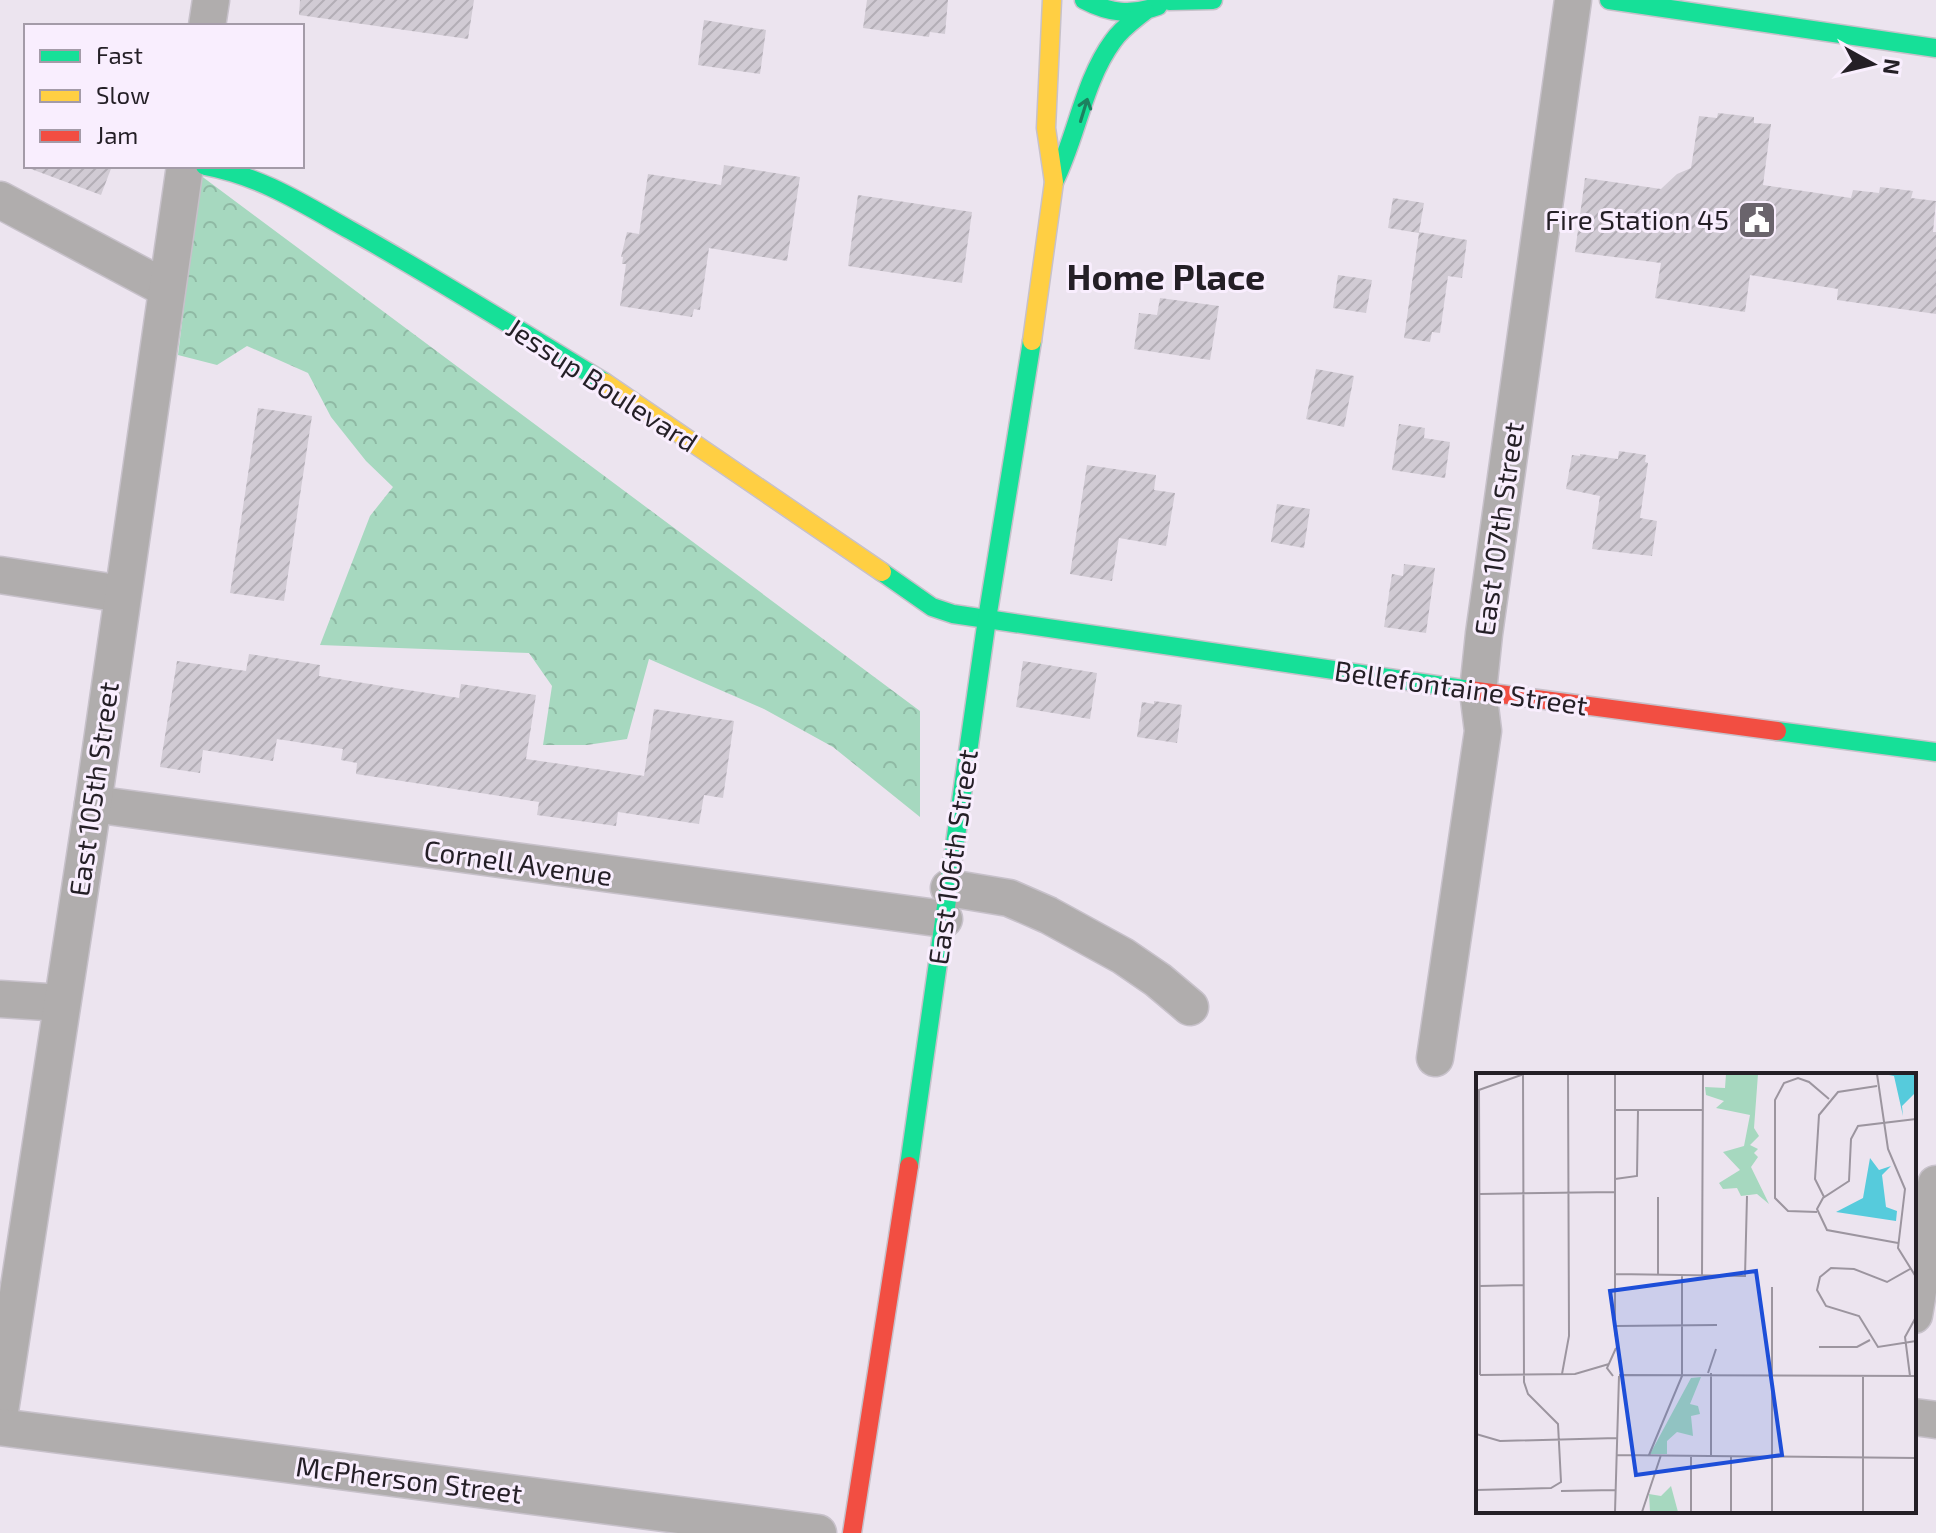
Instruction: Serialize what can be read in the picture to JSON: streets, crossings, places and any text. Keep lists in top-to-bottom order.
{
  "streets": {
    "street": [
      "Jessup Boulevard",
      "East 107th Street",
      "Bellefontaine Street",
      "East 105th Street",
      "East 106th Street",
      "Cornell Avenue",
      "McPherson Street"
    ]
  },
  "crossings": [
    ["Jessup Boulevard", "Bellefontaine Street"],
    ["Jessup Boulevard", "East 106th Street"],
    ["East 107th Street", "Bellefontaine Street"],
    ["Bellefontaine Street", "East 106th Street"],
    ["East 105th Street", "Cornell Avenue"],
    ["East 106th Street", "Cornell Avenue"]
  ],
  "districts": ["Home Place"],
  "places": {
    "public building": ["Fire Station 45"]
  },
  "legend": ["Fast", "Slow", "Jam"],
  "north": "right"
}
